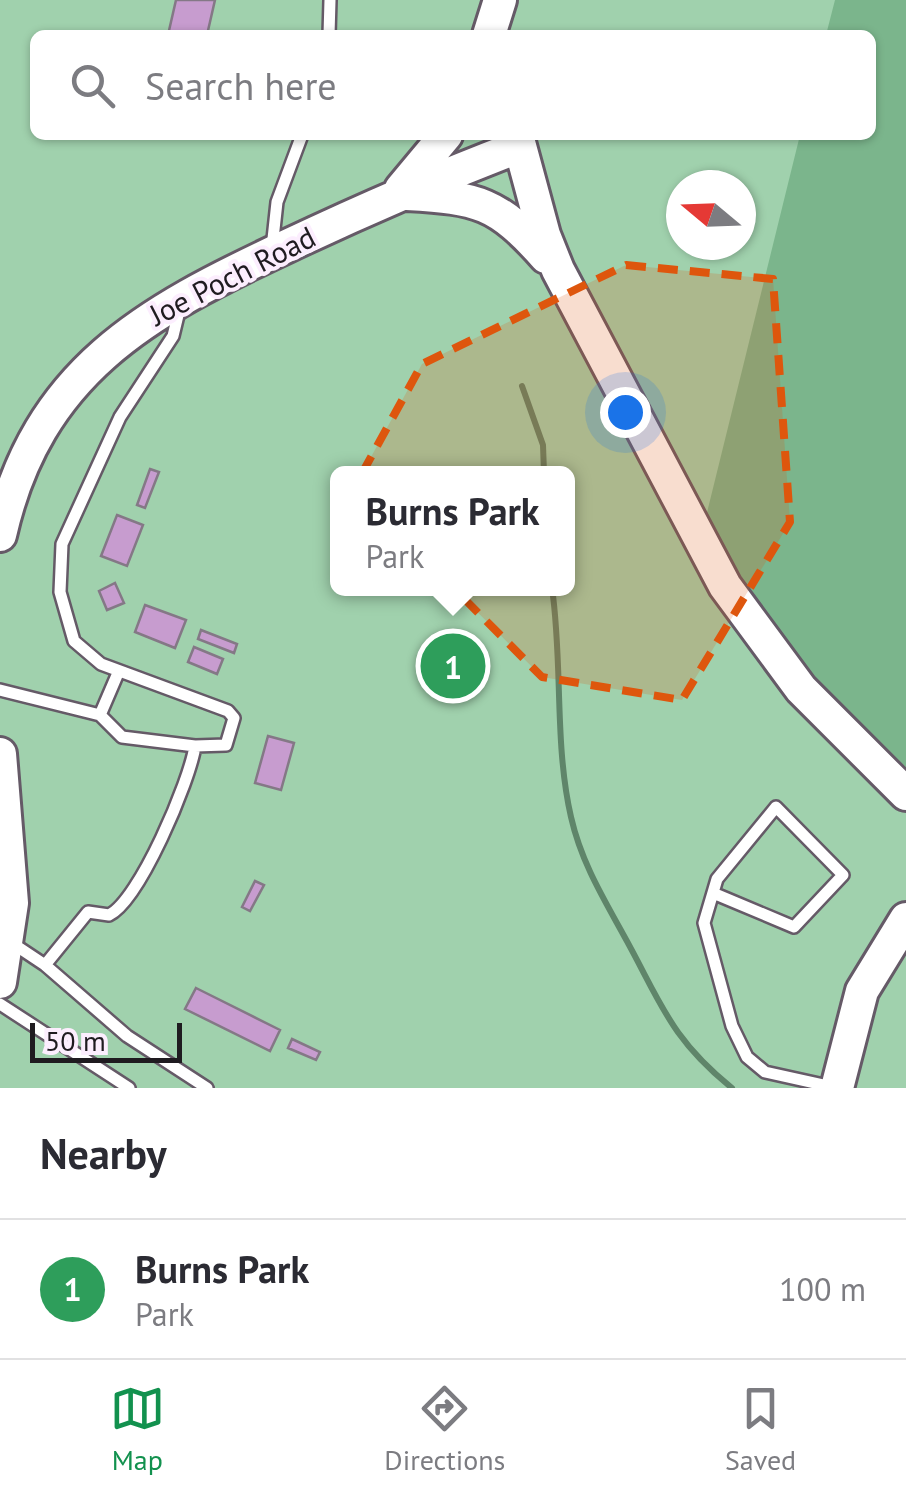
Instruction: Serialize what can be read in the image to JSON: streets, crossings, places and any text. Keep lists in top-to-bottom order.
{
  "streets": {
    "street": ["Joe Poch Road"]
  },
  "scale_bar": "50 m",
  "north": "left",
  "page": {
    "search": "Search here",
    "popup": ["Burns Park", "Park"],
    "pins": "1",
    "scale": "50 m",
    "heading": "Nearby",
    "list": [
      {
        "mark": "1",
        "name": "Burns Park",
        "note": "Park",
        "value": "100 m"
      }
    ],
    "nav": ["Map", "Directions", "Saved"]
  }
}
